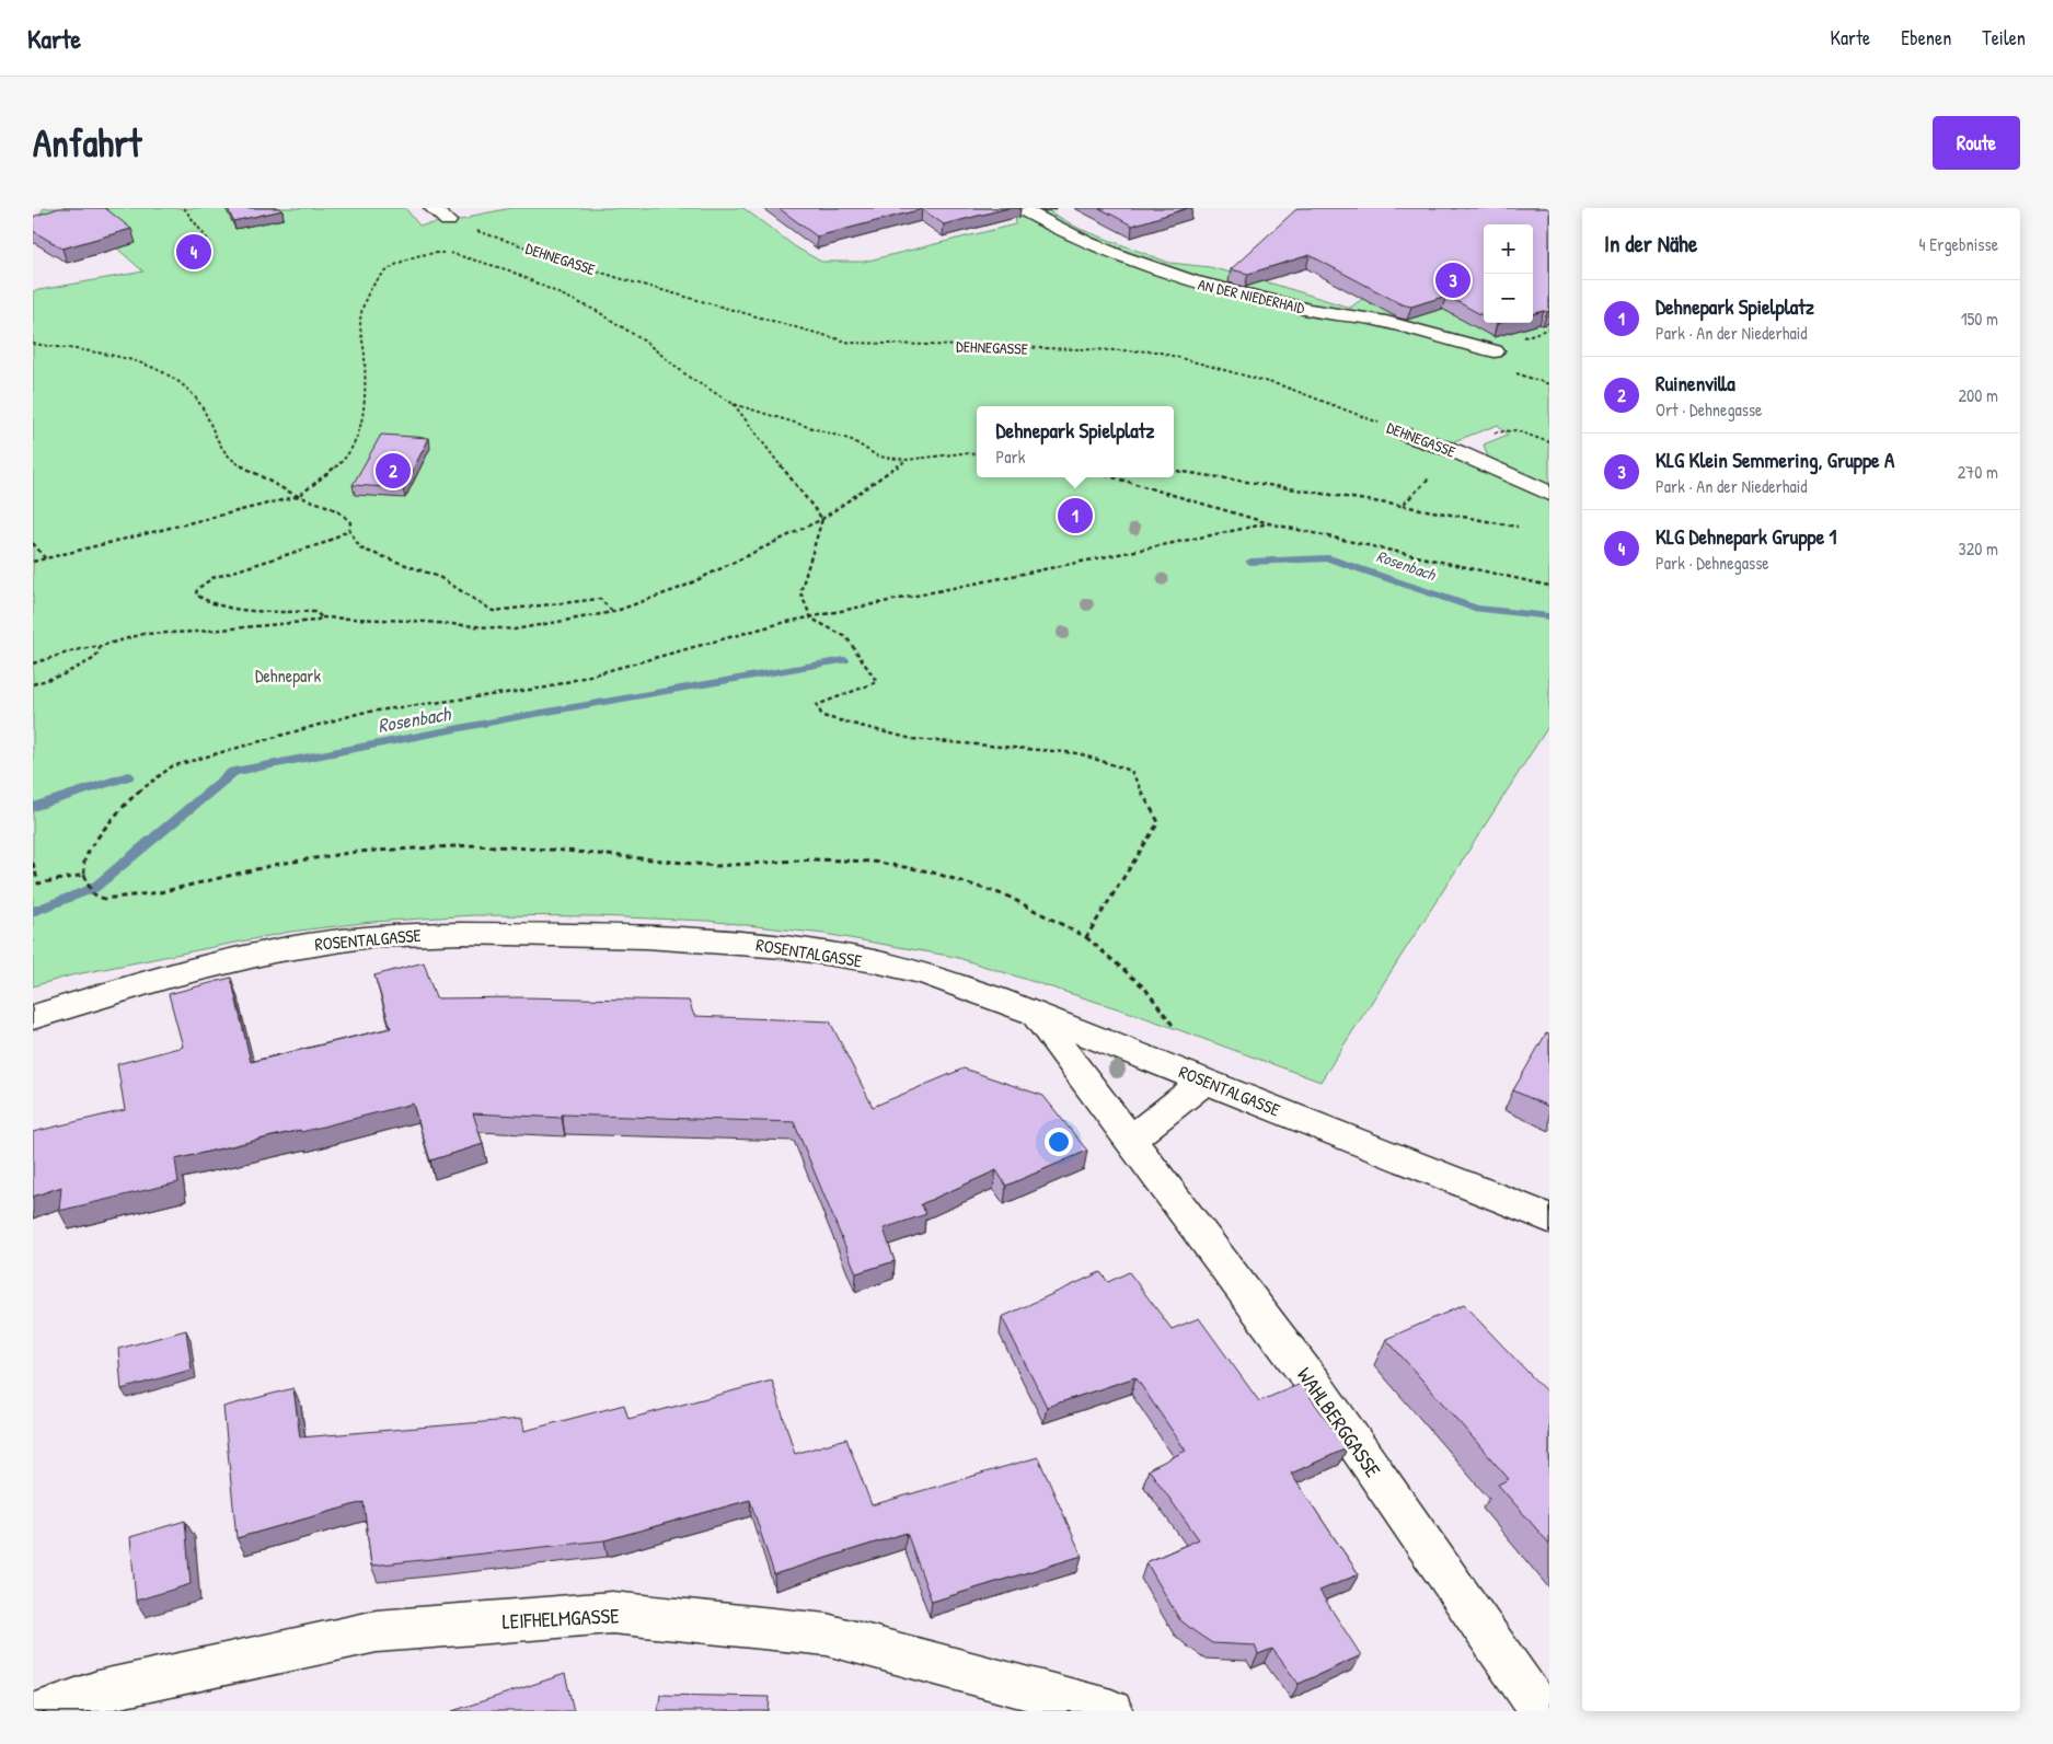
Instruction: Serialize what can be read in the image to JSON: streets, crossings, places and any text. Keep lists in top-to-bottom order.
{
  "streets": {
    "street": [
      "DEHNEGASSE",
      "AN DER NIEDERHAID",
      "ROSENTALGASSE",
      "WAHLBERGGASSE",
      "LEIFHELMGASSE"
    ]
  },
  "crossings": [
    ["ROSENTALGASSE", "WAHLBERGGASSE"]
  ],
  "water": ["Rosenbach"],
  "parks": ["Dehnepark"],
  "page": {
    "header": "Karte",
    "nav": ["Karte", "Ebenen", "Teilen"],
    "buttons": "Route",
    "title": "Anfahrt",
    "heading": ["In der Nähe", "4 Ergebnisse"],
    "map_buttons": ["+", "−"],
    "pins": [
      "4",
      "3",
      "2",
      "1"
    ],
    "list": [
      {
        "mark": "1",
        "name": "Dehnepark Spielplatz",
        "note": "Park · An der Niederhaid",
        "value": "150 m"
      },
      {
        "mark": "2",
        "name": "Ruinenvilla",
        "note": "Ort · Dehnegasse",
        "value": "200 m"
      },
      {
        "mark": "3",
        "name": "KLG Klein Semmering, Gruppe A",
        "note": "Park · An der Niederhaid",
        "value": "270 m"
      },
      {
        "mark": "4",
        "name": "KLG Dehnepark Gruppe 1",
        "note": "Park · Dehnegasse",
        "value": "320 m"
      }
    ],
    "popup": ["Dehnepark Spielplatz", "Park"]
  }
}
